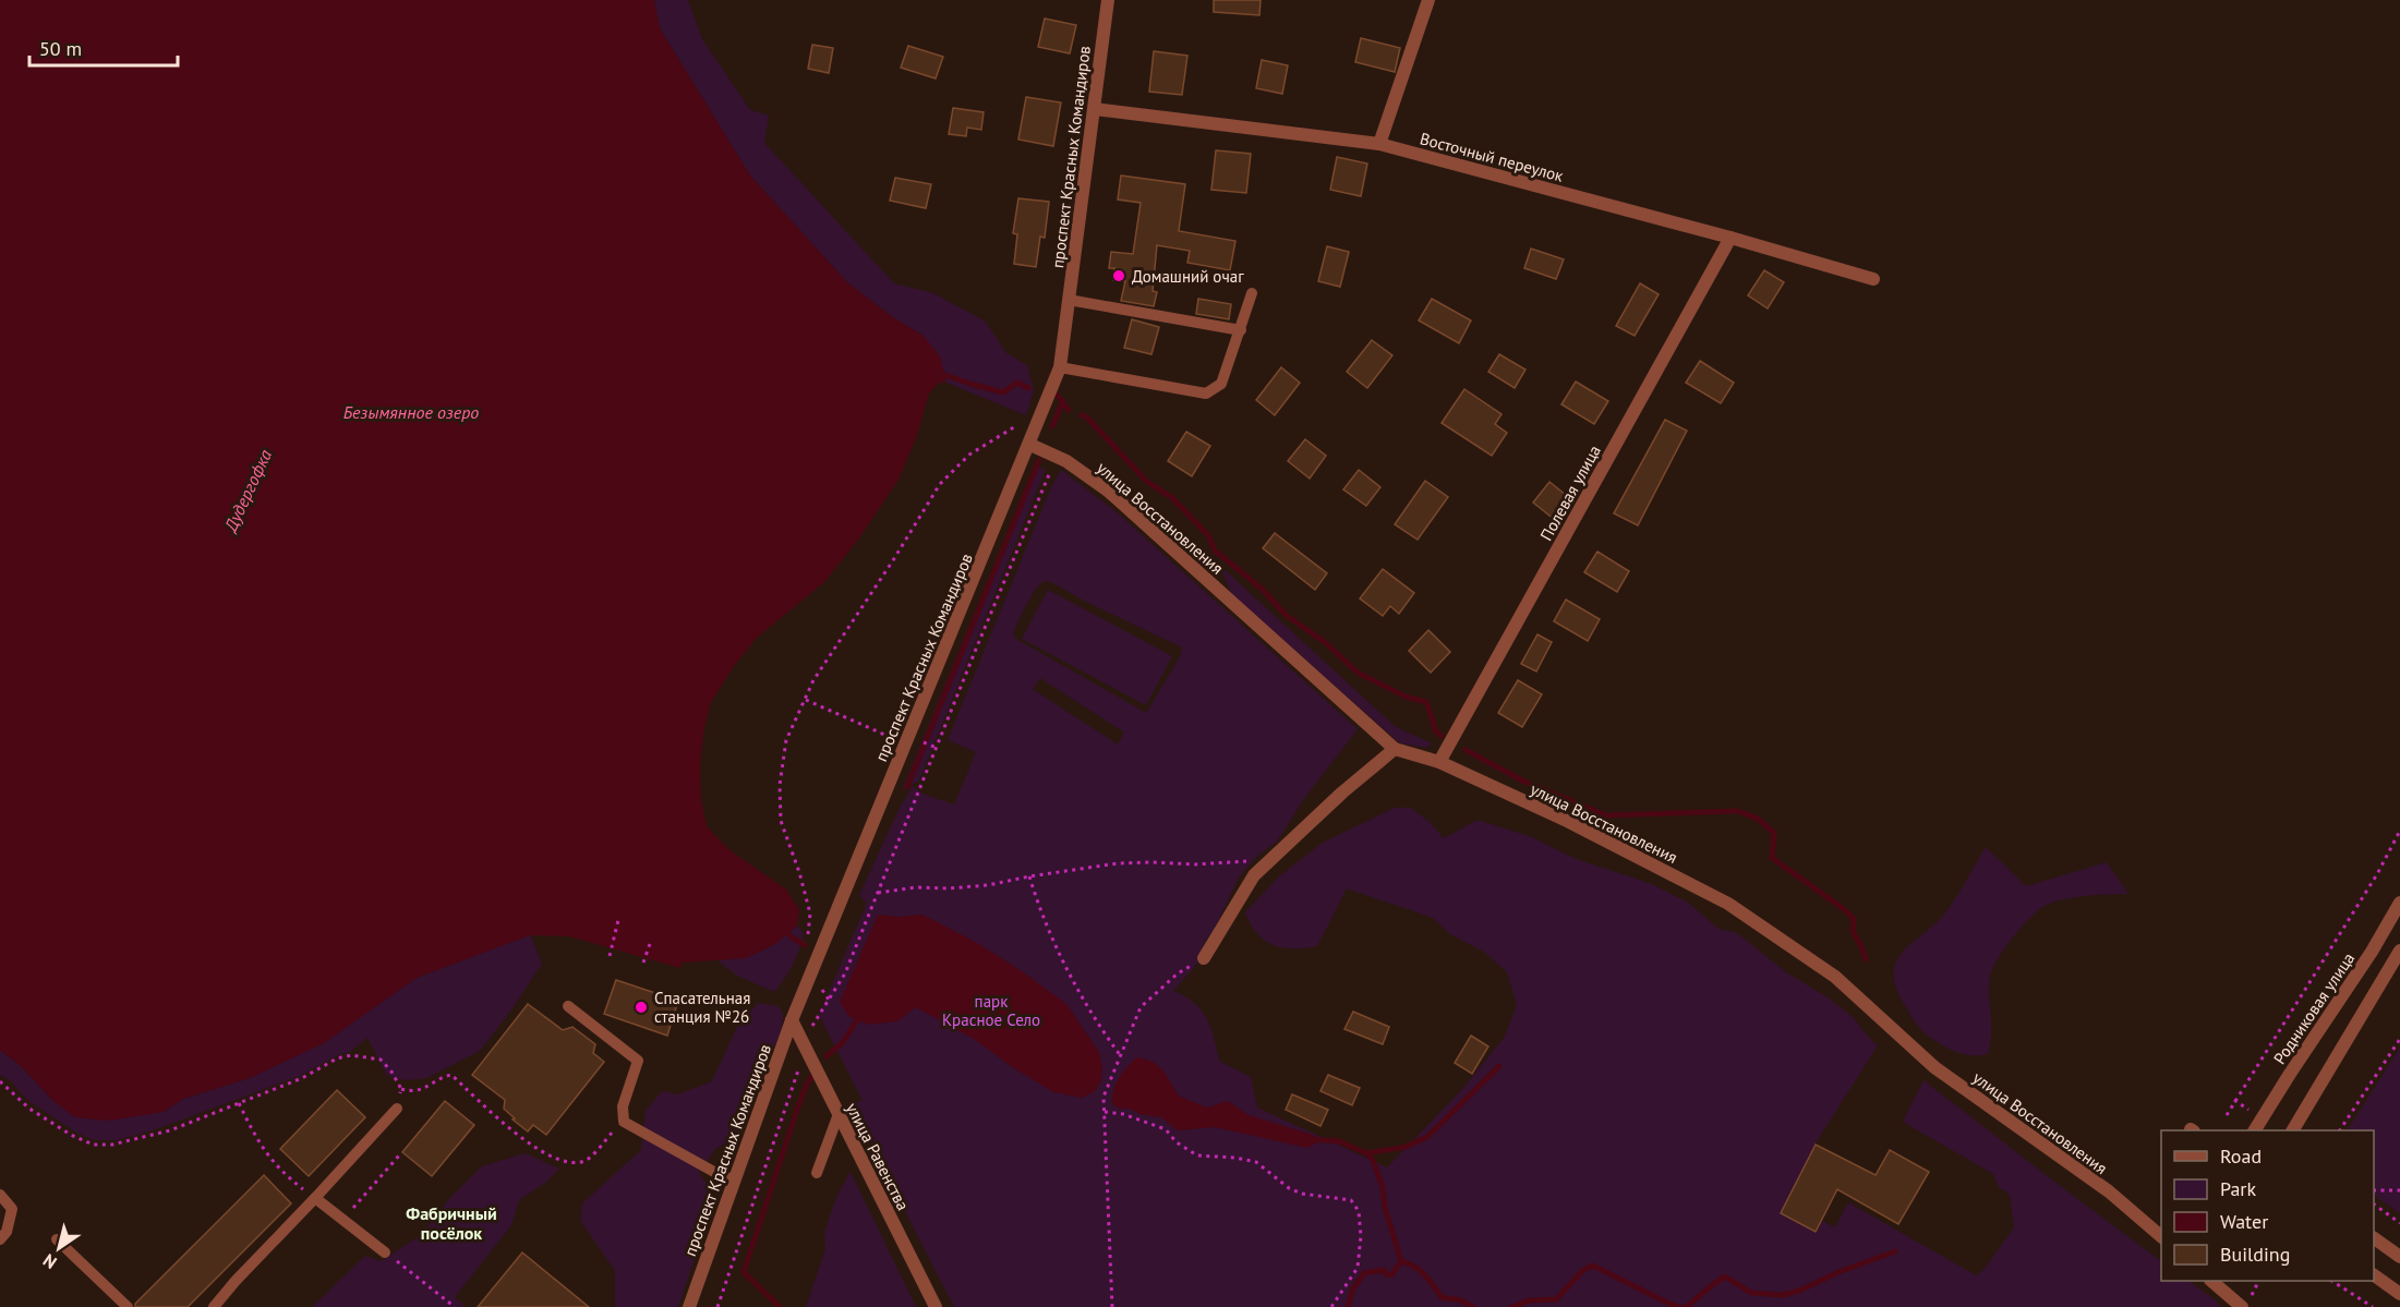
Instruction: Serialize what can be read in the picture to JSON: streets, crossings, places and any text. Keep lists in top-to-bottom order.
{
  "streets": {
    "street": [
      "проспект Красных Командиров",
      "Восточный переулок",
      "Полевая улица",
      "улица Восстановления",
      "Родниковая улица",
      "улица Равенства"
    ]
  },
  "crossings": [
    ["проспект Красных Командиров", "Восточный переулок"],
    ["проспект Красных Командиров", "улица Восстановления"],
    ["проспект Красных Командиров", "улица Равенства"],
    ["Восточный переулок", "Полевая улица"],
    ["Полевая улица", "улица Восстановления"]
  ],
  "districts": ["Фабричный посёлок"],
  "water": ["Безымянное озеро", "Дудергофка"],
  "parks": ["парк Красное Село"],
  "places": ["Домашний очаг", "Спасательная станция №26"],
  "legend": [
    "Road",
    "Park",
    "Water",
    "Building"
  ],
  "scale_bar": "50 m",
  "north": "bottom left"
}
